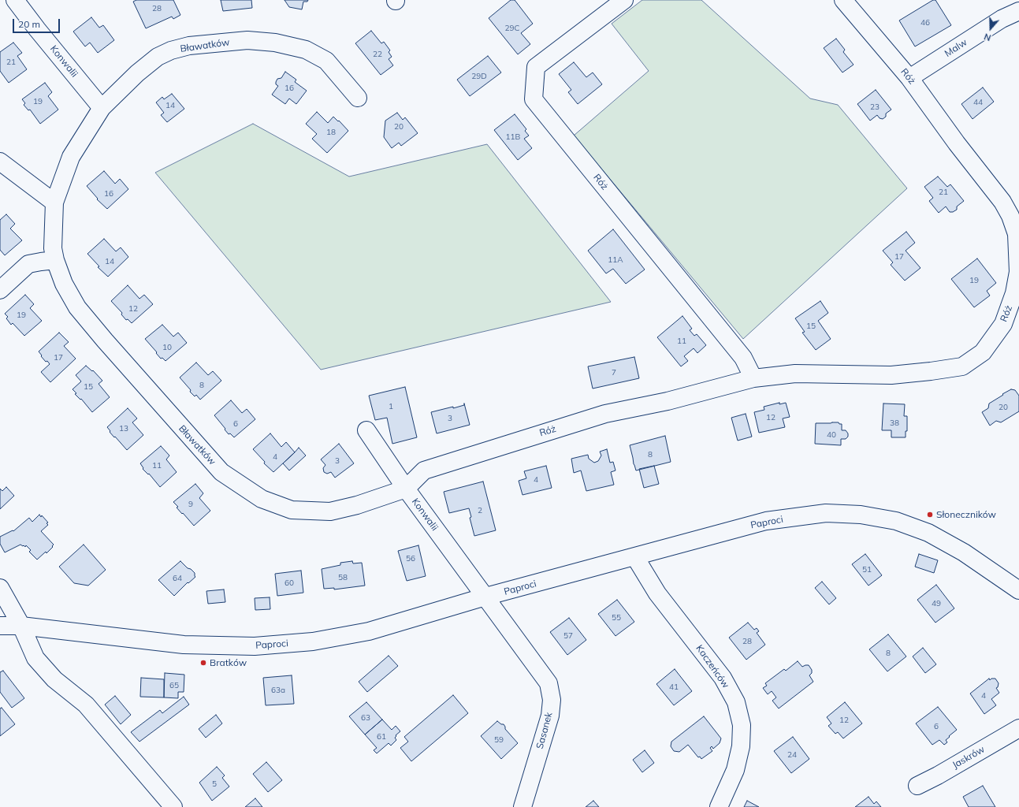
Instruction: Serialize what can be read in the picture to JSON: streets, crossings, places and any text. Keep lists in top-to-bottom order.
{
  "streets": {
    "street": [
      "Bławatków",
      "Malw",
      "Konwalii",
      "Róż",
      "Paproci",
      "Kaczeńców",
      "Sasanek",
      "Jaskrów"
    ]
  },
  "crossings": [
    ["Bławatków", "Konwalii"],
    ["Bławatków", "Róż"],
    ["Malw", "Róż"],
    ["Konwalii", "Róż"],
    ["Konwalii", "Paproci"],
    ["Konwalii", "Sasanek"],
    ["Paproci", "Kaczeńców"],
    ["Paproci", "Sasanek"]
  ],
  "places": ["Słoneczników", "Bratków"],
  "house_numbers": [
    "28",
    "46",
    "29C",
    "22",
    "21",
    "29D",
    "16",
    "19",
    "44",
    "14",
    "23",
    "20",
    "18",
    "11B",
    "21",
    "16",
    "17",
    "11A",
    "14",
    "19",
    "12",
    "19",
    "15",
    "11",
    "10",
    "17",
    "7",
    "8",
    "15",
    "1",
    "20",
    "12",
    "3",
    "38",
    "6",
    "13",
    "40",
    "8",
    "4",
    "3",
    "11",
    "4",
    "9",
    "2",
    "56",
    "51",
    "58",
    "64",
    "60",
    "49",
    "55",
    "57",
    "28",
    "8",
    "65",
    "41",
    "63a",
    "4",
    "63",
    "12",
    "6",
    "61",
    "59",
    "24",
    "5"
  ],
  "scale_bar": "20 m",
  "north": "bottom"
}
